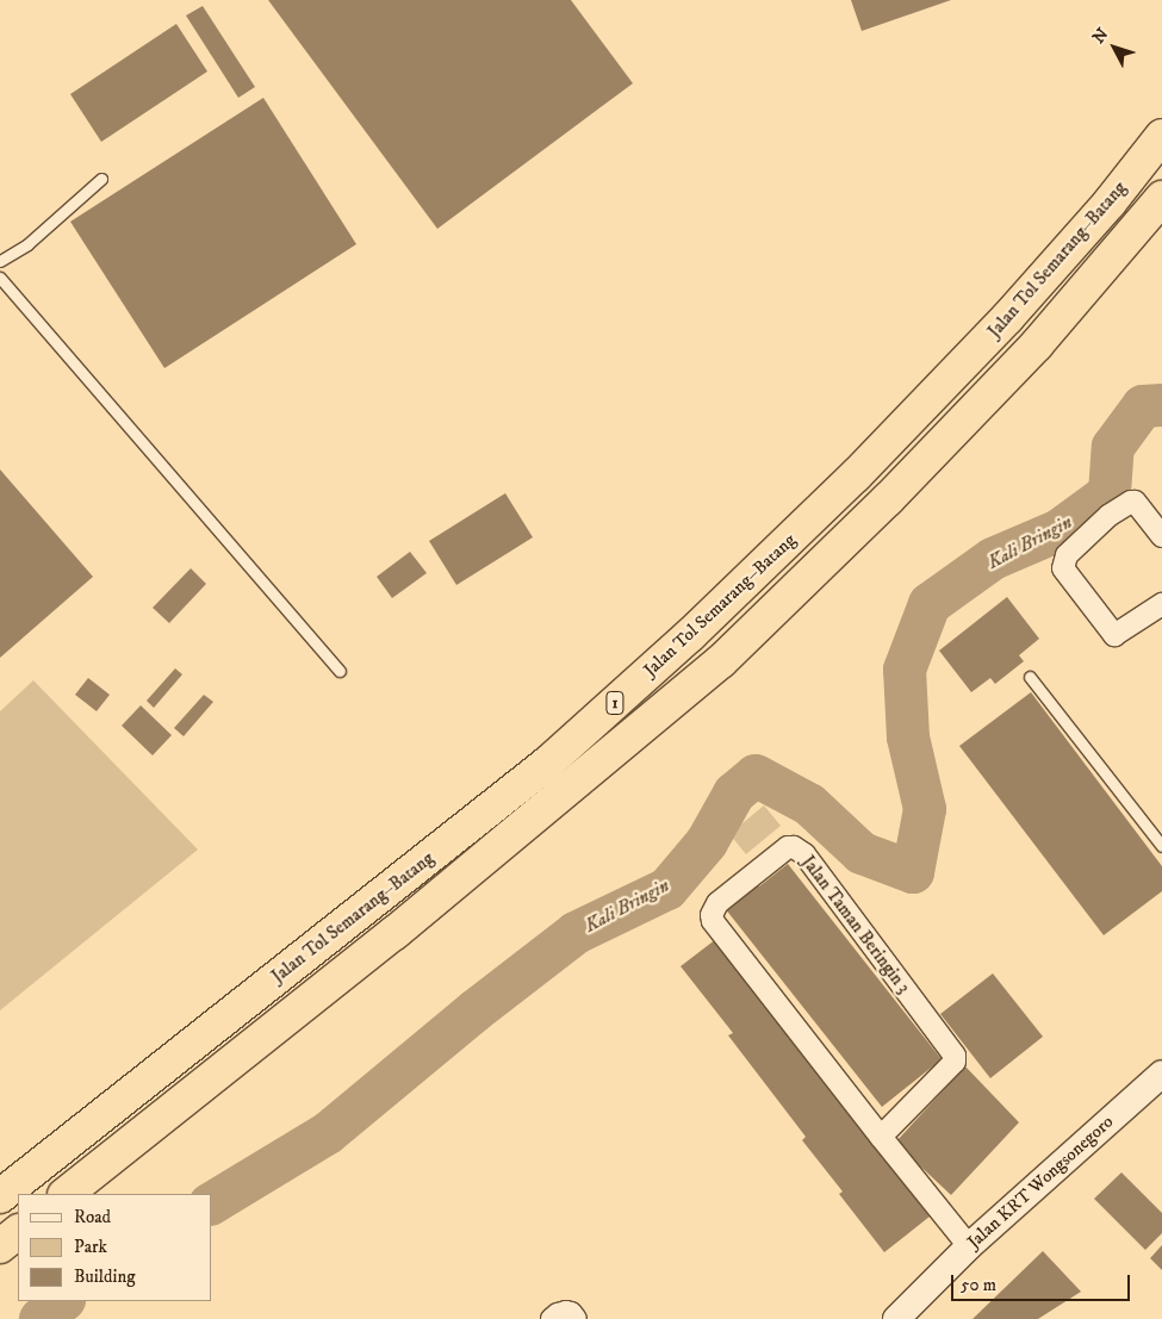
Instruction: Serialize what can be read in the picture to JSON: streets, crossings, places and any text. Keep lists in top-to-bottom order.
{
  "streets": {
    "highway": ["Jalan Tol Semarang–Batang", "1"],
    "street": ["Jalan Taman Beringin 3", "Jalan KRT Wongsonegoro"]
  },
  "crossings": [
    ["Jalan Taman Beringin 3", "Jalan KRT Wongsonegoro"]
  ],
  "water": ["Kali Bringin"],
  "legend": ["Road", "Park", "Building"],
  "scale_bar": "50 m",
  "north": "top left"
}
